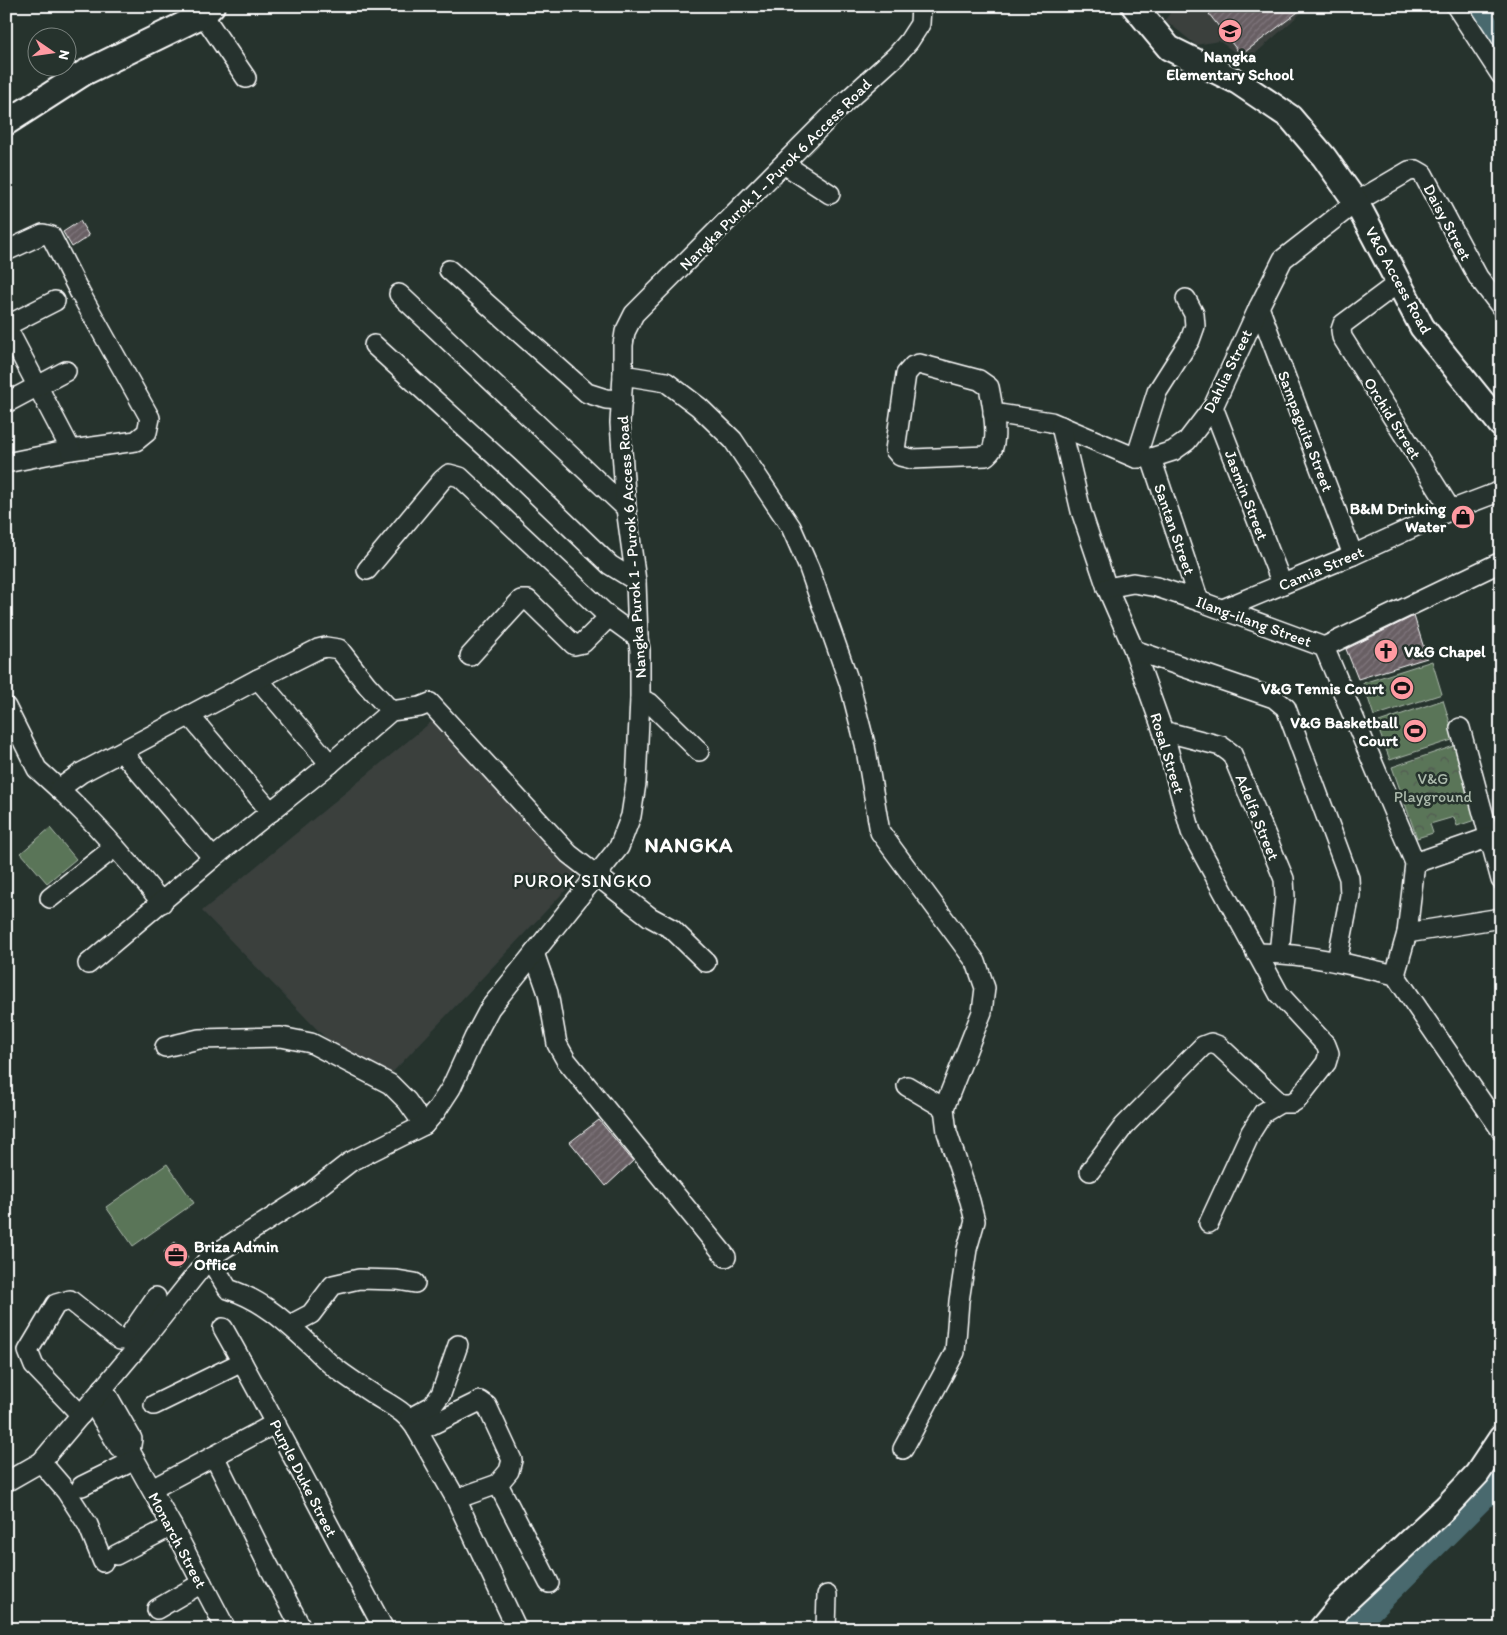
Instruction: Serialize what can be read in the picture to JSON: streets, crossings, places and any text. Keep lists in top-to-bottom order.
{
  "streets": {
    "street": [
      "Nangka Purok 1 - Purok 6 Access Road",
      "Daisy Street",
      "V&G Access Road",
      "Dahlia Street",
      "Orchid Street",
      "Sampaguita Street",
      "Jasmin Street",
      "Santan Street",
      "Camia Street",
      "Ilang-ilang Street",
      "Rosal Street",
      "Adelfa Street",
      "Purple Duke Street",
      "Monarch Street"
    ]
  },
  "crossings": [
    ["Nangka Purok 1 - Purok 6 Access Road", "Monarch Street"],
    ["Daisy Street", "V&G Access Road"],
    ["Daisy Street", "Dahlia Street"],
    ["V&G Access Road", "Dahlia Street"],
    ["V&G Access Road", "Orchid Street"],
    ["Dahlia Street", "Sampaguita Street"],
    ["Dahlia Street", "Jasmin Street"],
    ["Dahlia Street", "Santan Street"],
    ["Orchid Street", "Camia Street"],
    ["Sampaguita Street", "Camia Street"],
    ["Jasmin Street", "Camia Street"],
    ["Santan Street", "Ilang-ilang Street"],
    ["Camia Street", "Ilang-ilang Street"],
    ["Ilang-ilang Street", "Rosal Street"],
    ["Rosal Street", "Adelfa Street"]
  ],
  "districts": ["NANGKA", "PUROK SINGKO"],
  "parks": ["V&G Playground"],
  "places": {
    "school or university": ["Nangka Elementary School"],
    "shop": ["B&M Drinking Water"],
    "church": ["V&G Chapel"],
    "sports": ["V&G Tennis Court", "V&G Basketball Court"],
    "office": ["Briza Admin Office"]
  },
  "north": "right"
}
